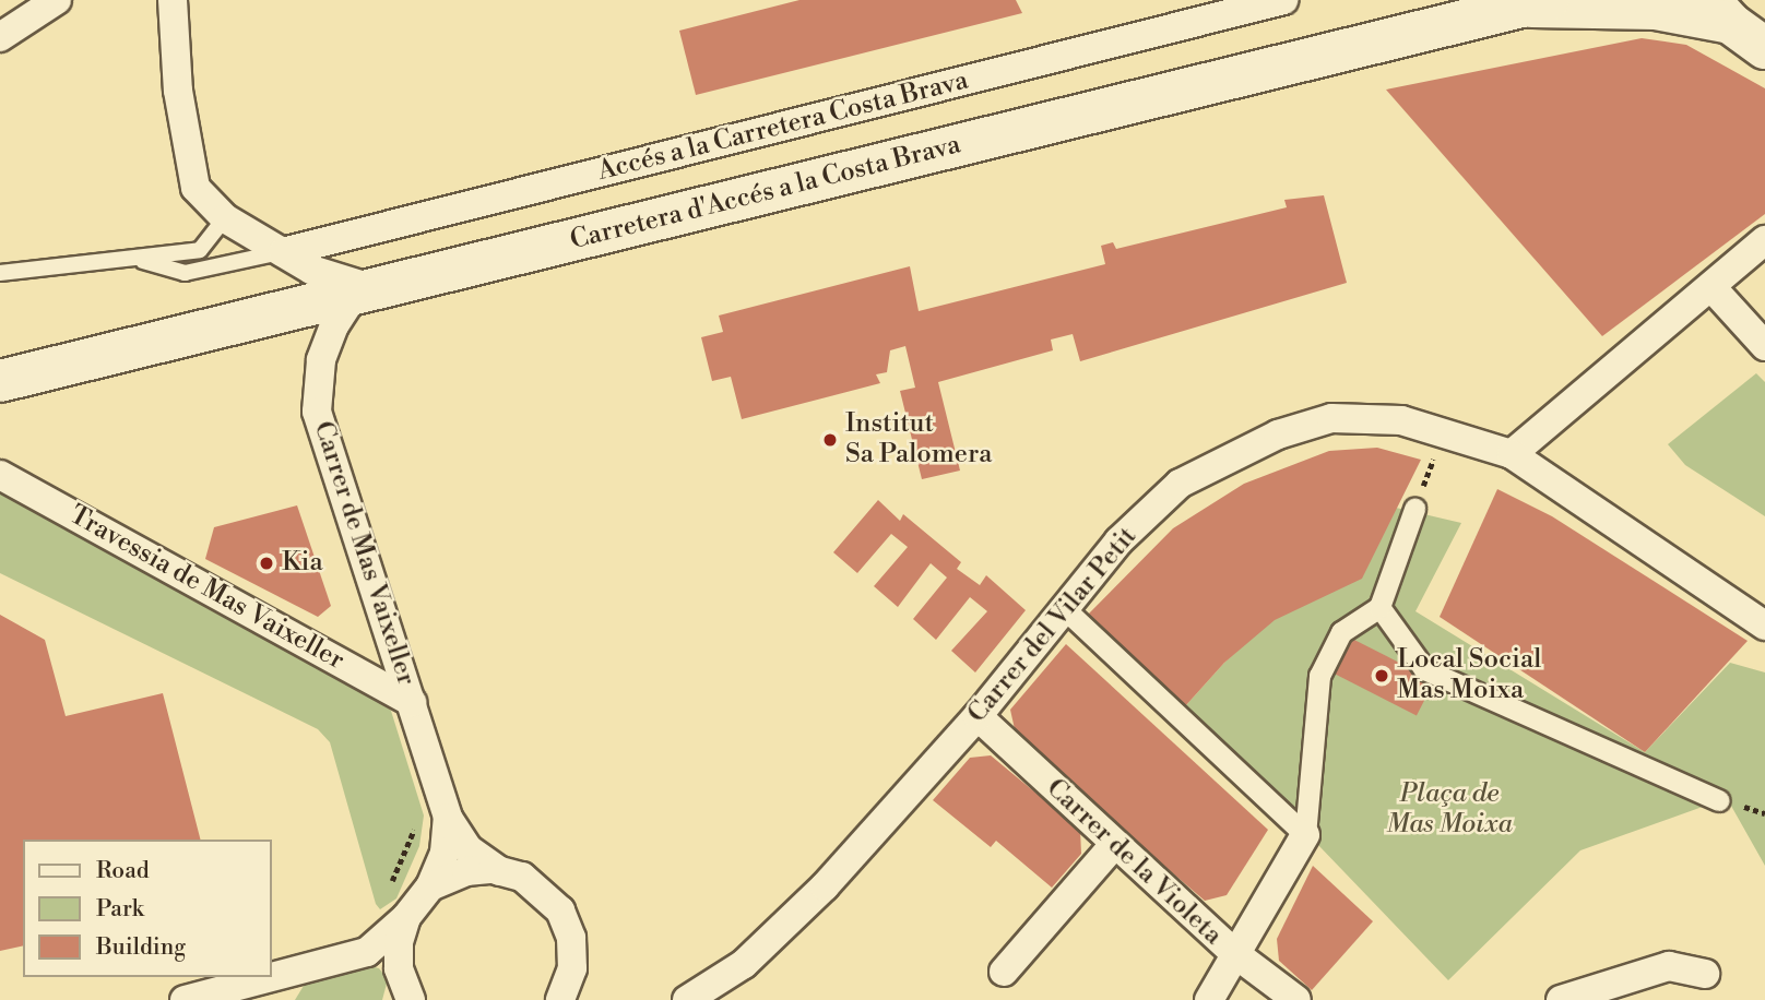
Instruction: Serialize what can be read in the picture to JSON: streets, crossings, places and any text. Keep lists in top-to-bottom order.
{
  "streets": {
    "main road": ["Carretera d'Accés a la Costa Brava"],
    "street": [
      "Accés a la Carretera Costa Brava",
      "Carrer de Mas Vaixeller",
      "Travessia de Mas Vaixeller",
      "Carrer del Vilar Petit",
      "Carrer de la Violeta"
    ]
  },
  "crossings": [
    ["Carretera d'Accés a la Costa Brava", "Carrer de Mas Vaixeller"],
    ["Carrer de Mas Vaixeller", "Travessia de Mas Vaixeller"],
    ["Carrer del Vilar Petit", "Carrer de la Violeta"]
  ],
  "parks": ["Plaça de Mas Moixa"],
  "places": ["Institut Sa Palomera", "Kia", "Local Social Mas Moixa"],
  "legend": ["Road", "Park", "Building"]
}
